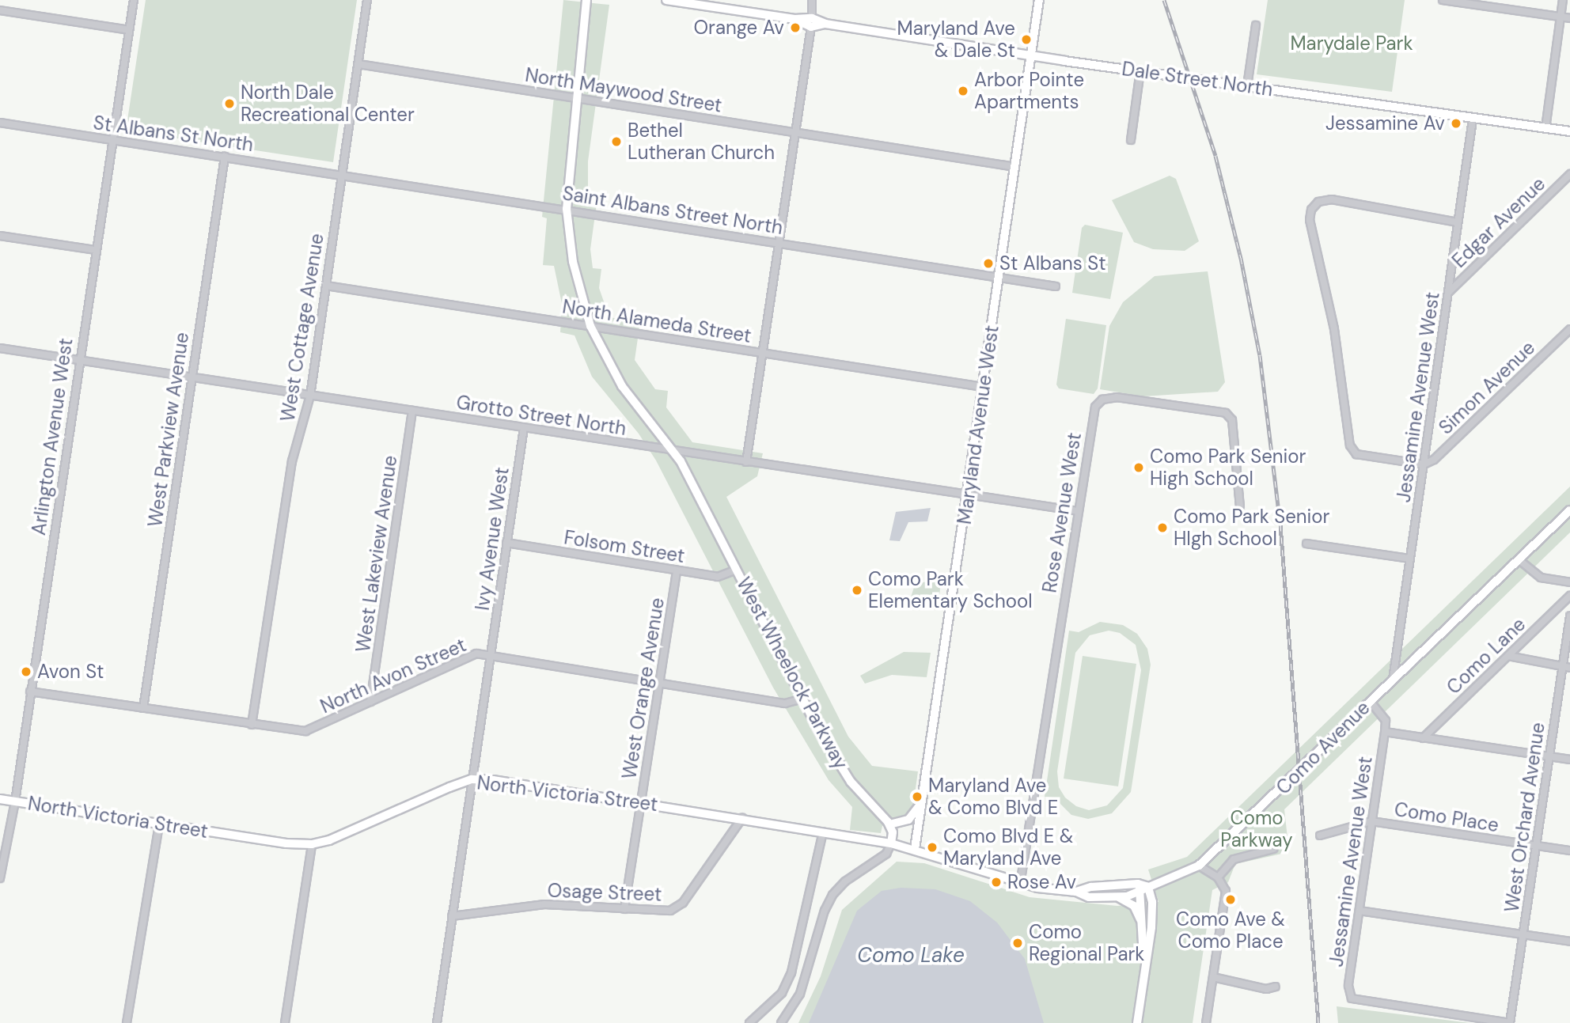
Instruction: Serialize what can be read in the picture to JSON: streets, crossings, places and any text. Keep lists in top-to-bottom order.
{
  "streets": {
    "street": [
      "Dale Street North",
      "North Maywood Street",
      "St Albans St North",
      "Saint Albans Street North",
      "Edgar Avenue",
      "North Alameda Street",
      "West Cottage Avenue",
      "Simon Avenue",
      "Jessamine Avenue West",
      "Grotto Street North",
      "Maryland Avenue West",
      "West Parkview Avenue",
      "Arlington Avenue West",
      "Rose Avenue West",
      "Ivy Avenue West",
      "Folsom Street",
      "West Lakeview Avenue",
      "Como Lane",
      "West Wheelock Parkway",
      "North Avon Street",
      "West Orange Avenue",
      "Como Avenue",
      "North Victoria Street",
      "Como Place",
      "West Orchard Avenue",
      "Osage Street"
    ]
  },
  "crossings": [
    ["Dale Street North", "Jessamine Avenue West"],
    ["Dale Street North", "Maryland Avenue West"],
    ["North Maywood Street", "West Cottage Avenue"],
    ["North Maywood Street", "Maryland Avenue West"],
    ["North Maywood Street", "West Wheelock Parkway"],
    ["St Albans St North", "Saint Albans Street North"],
    ["St Albans St North", "West Cottage Avenue"],
    ["St Albans St North", "West Parkview Avenue"],
    ["St Albans St North", "Arlington Avenue West"],
    ["Saint Albans Street North", "West Cottage Avenue"],
    ["Saint Albans Street North", "Maryland Avenue West"],
    ["Saint Albans Street North", "West Wheelock Parkway"],
    ["Edgar Avenue", "Jessamine Avenue West"],
    ["North Alameda Street", "West Cottage Avenue"],
    ["North Alameda Street", "Maryland Avenue West"],
    ["North Alameda Street", "West Wheelock Parkway"],
    ["West Cottage Avenue", "Grotto Street North"],
    ["West Cottage Avenue", "North Avon Street"],
    ["Simon Avenue", "Jessamine Avenue West"],
    ["Jessamine Avenue West", "Como Avenue"],
    ["Jessamine Avenue West", "Como Place"],
    ["Jessamine Avenue West", "West Orchard Avenue"],
    ["Grotto Street North", "Maryland Avenue West"],
    ["Grotto Street North", "West Parkview Avenue"],
    ["Grotto Street North", "Arlington Avenue West"],
    ["Grotto Street North", "Rose Avenue West"],
    ["Grotto Street North", "Ivy Avenue West"],
    ["Grotto Street North", "West Lakeview Avenue"],
    ["Grotto Street North", "West Wheelock Parkway"],
    ["Maryland Avenue West", "North Victoria Street"],
    ["West Parkview Avenue", "North Avon Street"],
    ["Arlington Avenue West", "North Avon Street"],
    ["Arlington Avenue West", "North Victoria Street"],
    ["Rose Avenue West", "North Victoria Street"],
    ["Ivy Avenue West", "Folsom Street"],
    ["Ivy Avenue West", "North Avon Street"],
    ["Ivy Avenue West", "North Victoria Street"],
    ["Ivy Avenue West", "Osage Street"],
    ["Folsom Street", "West Wheelock Parkway"],
    ["Folsom Street", "West Orange Avenue"],
    ["West Lakeview Avenue", "North Avon Street"],
    ["West Wheelock Parkway", "North Avon Street"],
    ["North Avon Street", "West Orange Avenue"],
    ["West Orange Avenue", "North Victoria Street"],
    ["West Orange Avenue", "Osage Street"],
    ["North Victoria Street", "Osage Street"],
    ["Como Place", "West Orchard Avenue"]
  ],
  "water": ["Como Lake"],
  "parks": ["Marydale Park", "Como Parkway"],
  "places": [
    "Orange Av",
    "Maryland Ave & Dale St",
    "Arbor Pointe Apartments",
    "North Dale Recreational Center",
    "Jessamine Av",
    "Bethel Lutheran Church",
    "St Albans St",
    "Como Park Senior High School",
    "Como Park Senior HIgh School",
    "Como Park Elementary School",
    "Avon St",
    "Maryland Ave & Como Blvd E",
    "Como Blvd E & Maryland Ave",
    "Rose Av",
    "Como Ave & Como Place",
    "Como Regional Park"
  ]
}
